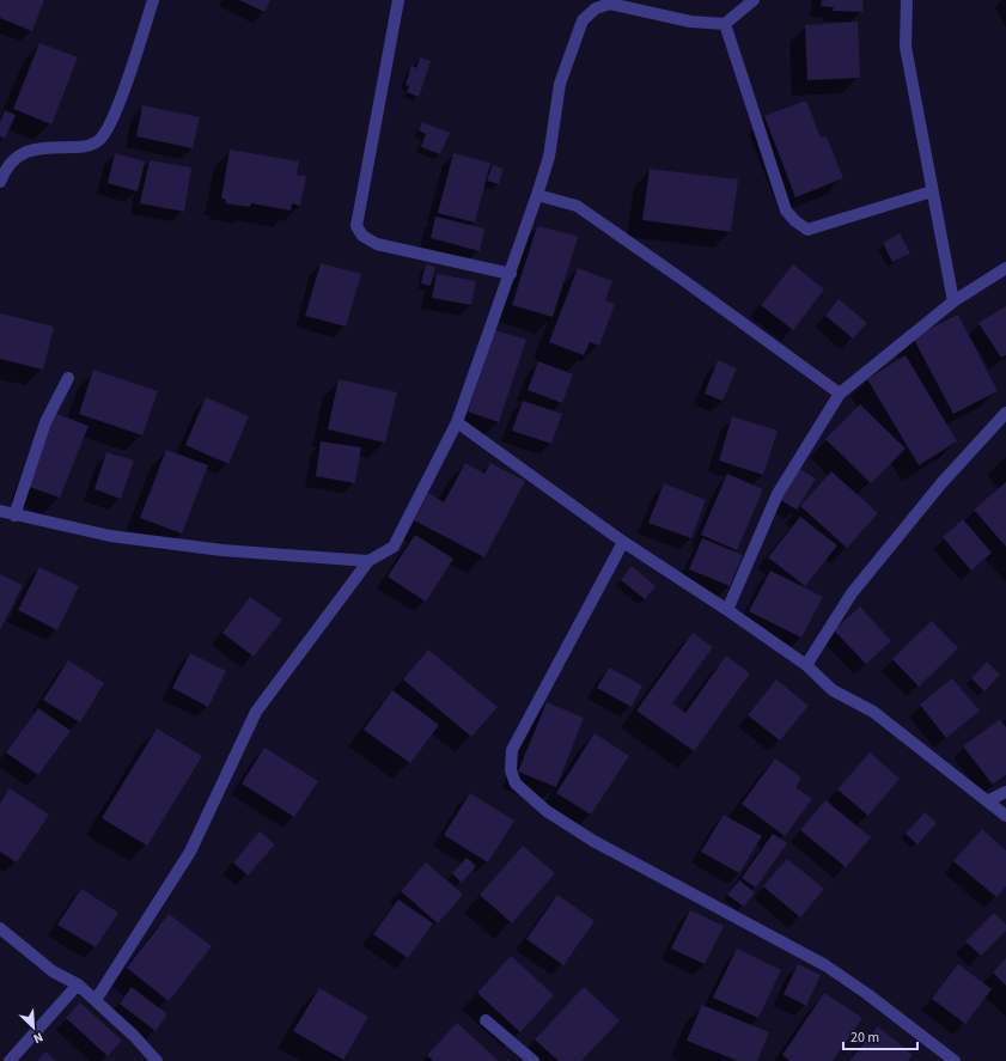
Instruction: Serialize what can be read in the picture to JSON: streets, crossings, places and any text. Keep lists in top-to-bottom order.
{
  "scale_bar": "20 m",
  "north": "bottom right"
}
